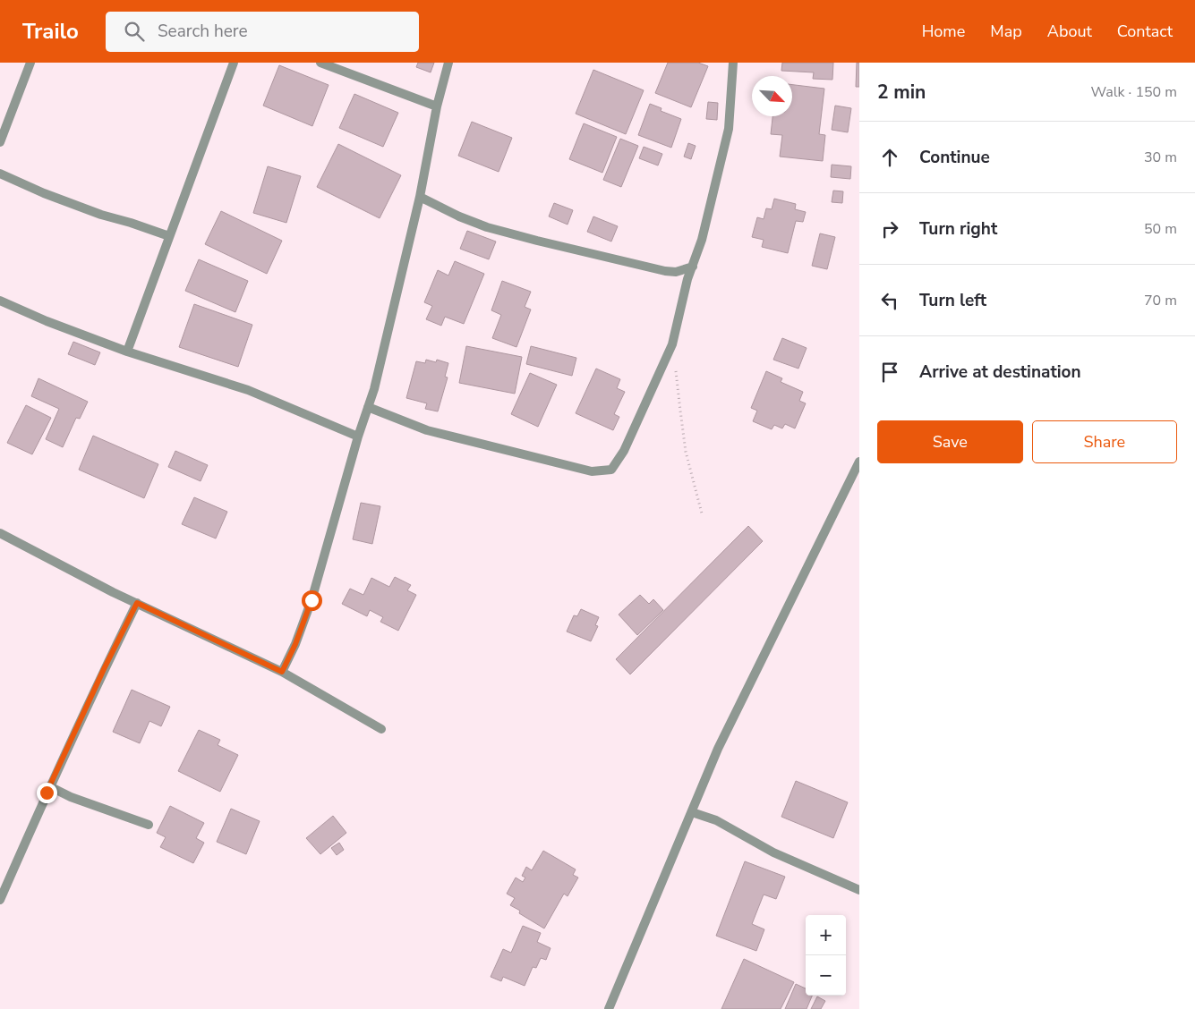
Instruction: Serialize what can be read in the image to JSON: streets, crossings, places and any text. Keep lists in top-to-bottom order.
{
  "north": "bottom right",
  "page": {
    "header": "Trailo",
    "search": "Search here",
    "nav": [
      "Home",
      "Map",
      "About",
      "Contact"
    ],
    "heading": ["2 min", "Walk · 150 m"],
    "list": [
      ["Continue", "30 m"],
      ["Turn right", "50 m"],
      ["Turn left", "70 m"],
      "Arrive at destination"
    ],
    "buttons": ["Save", "Share"],
    "map_buttons": ["+", "−"]
  }
}
